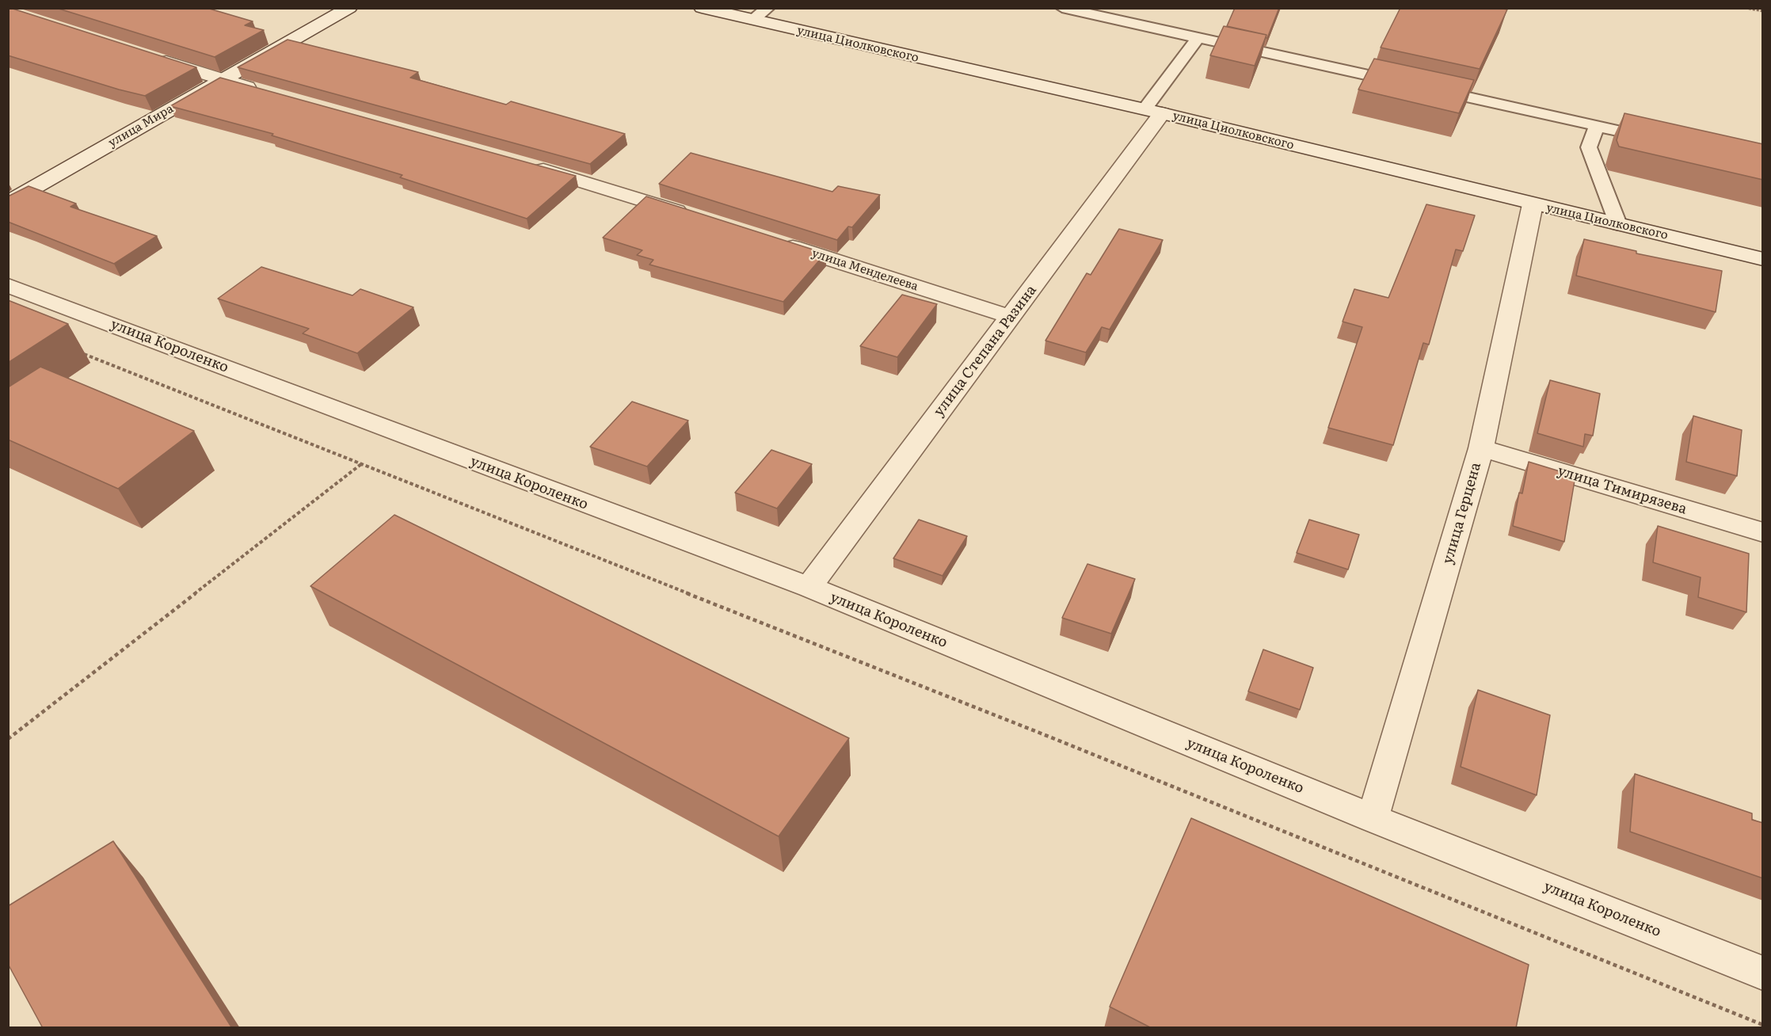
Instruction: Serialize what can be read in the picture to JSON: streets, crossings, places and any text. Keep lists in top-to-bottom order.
{
  "streets": {
    "street": [
      "улица Циолковского",
      "улица Мира",
      "улица Менделеева",
      "улица Короленко",
      "улица Степана Разина",
      "улица Тимирязева",
      "улица Герцена"
    ]
  },
  "crossings": [
    ["улица Циолковского", "улица Степана Разина"],
    ["улица Циолковского", "улица Герцена"],
    ["улица Менделеева", "улица Степана Разина"],
    ["улица Короленко", "улица Степана Разина"],
    ["улица Короленко", "улица Герцена"],
    ["улица Тимирязева", "улица Герцена"]
  ]
}
